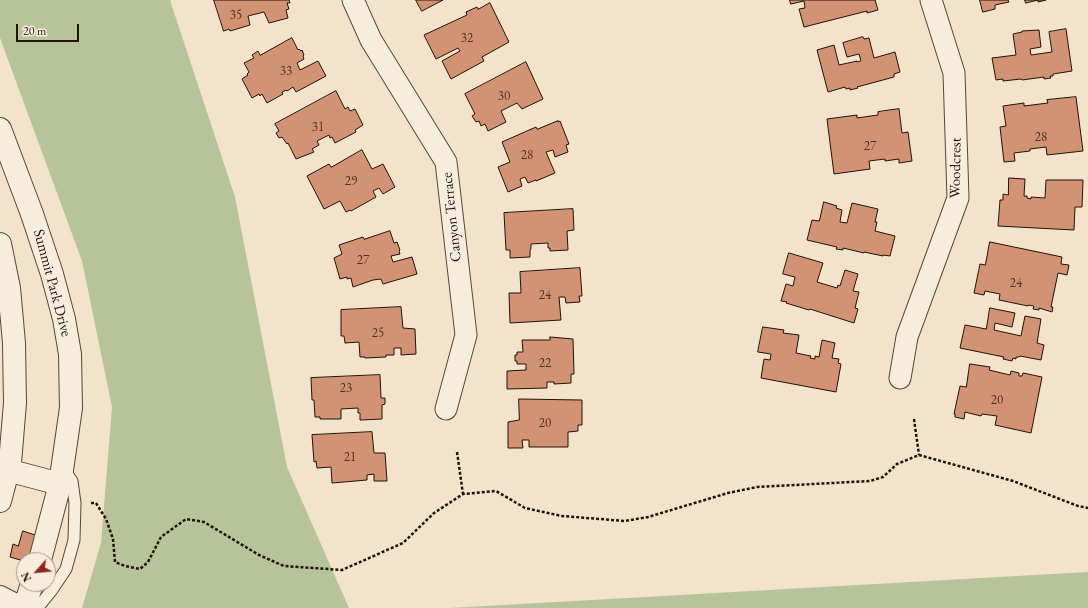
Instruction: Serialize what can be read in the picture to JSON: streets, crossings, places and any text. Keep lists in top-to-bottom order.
{
  "streets": {
    "street": ["Woodcrest", "Canyon Terrace", "Summit Park Drive"]
  },
  "house_numbers": [
    "35",
    "32",
    "33",
    "30",
    "31",
    "28",
    "27",
    "28",
    "29",
    "27",
    "24",
    "24",
    "25",
    "22",
    "23",
    "20",
    "20",
    "21"
  ],
  "scale_bar": "20 m",
  "north": "bottom left"
}
